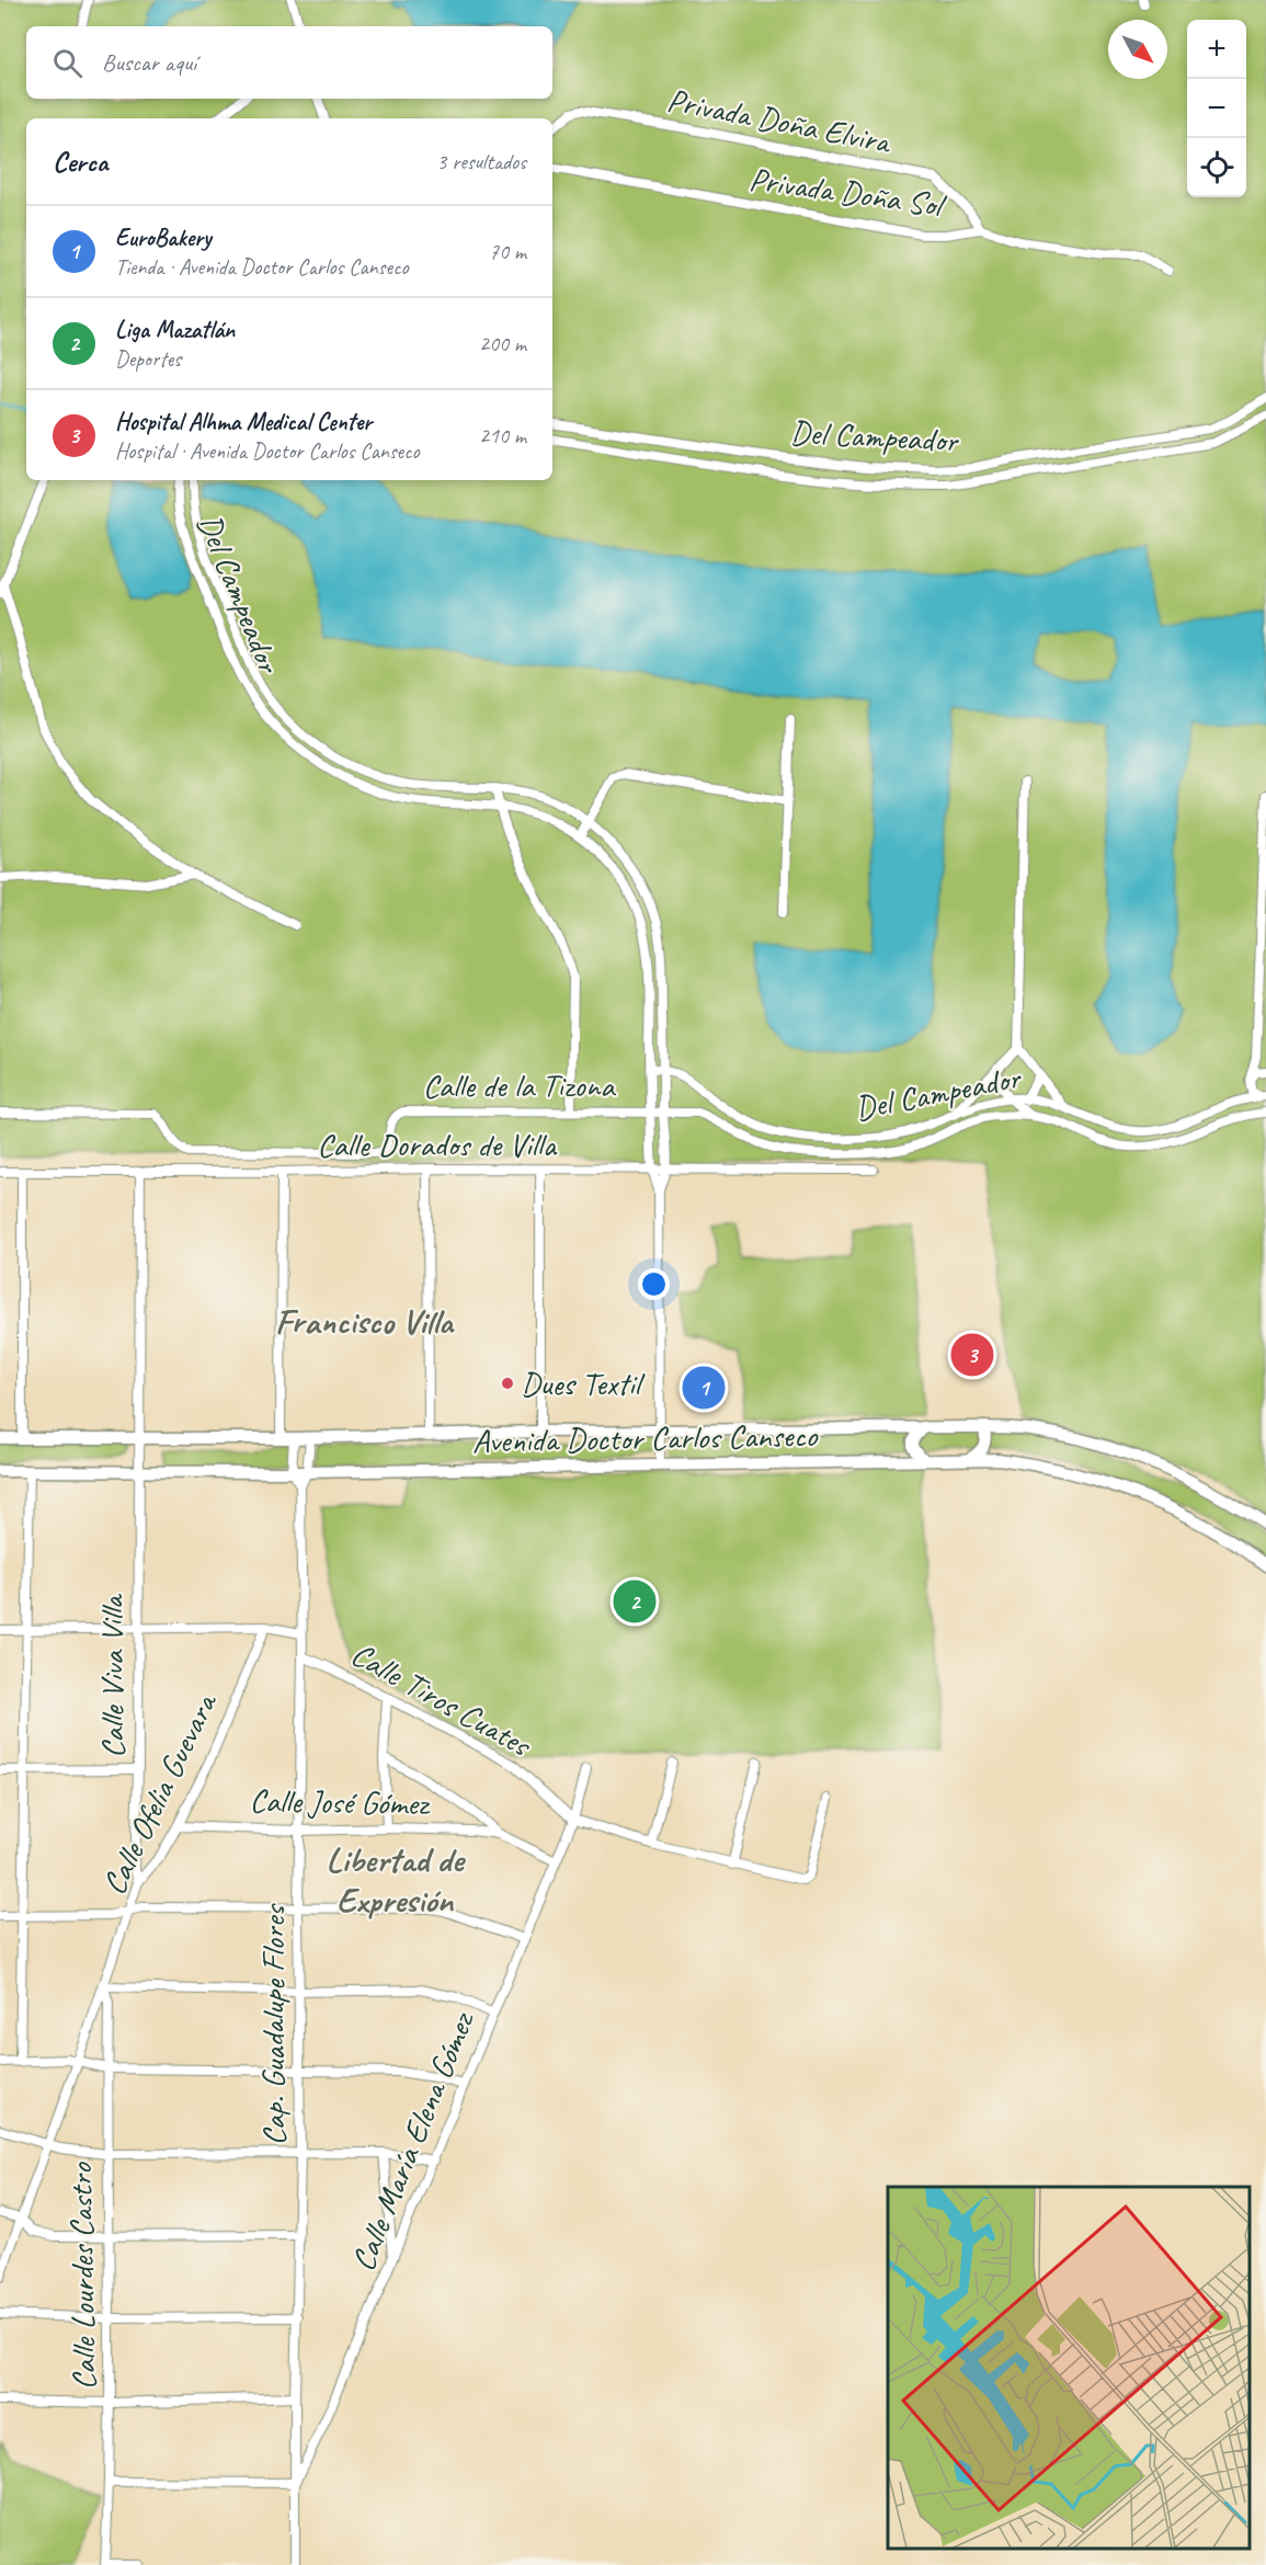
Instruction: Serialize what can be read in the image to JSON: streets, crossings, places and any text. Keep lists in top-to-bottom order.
{
  "streets": {
    "main road": ["Avenida Doctor Carlos Canseco"],
    "street": [
      "Privada Doña Elvira",
      "Privada Doña Sol",
      "Del Campeador",
      "Calle de la Tizona",
      "Calle Dorados de Villa",
      "Calle Viva Villa",
      "Calle Tiros Cuates",
      "Calle Ofelia Guevara",
      "Calle José Gómez",
      "Cap. Guadalupe Flores",
      "Calle María Elena Gómez",
      "Calle Lourdes Castro"
    ]
  },
  "crossings": [
    ["Privada Doña Elvira", "Privada Doña Sol"],
    ["Del Campeador", "Calle de la Tizona"],
    ["Avenida Doctor Carlos Canseco", "Calle Viva Villa"],
    ["Avenida Doctor Carlos Canseco", "Cap. Guadalupe Flores"],
    ["Calle Viva Villa", "Calle Ofelia Guevara"],
    ["Calle Tiros Cuates", "Cap. Guadalupe Flores"],
    ["Calle Tiros Cuates", "Calle María Elena Gómez"],
    ["Calle Ofelia Guevara", "Calle José Gómez"],
    ["Calle Ofelia Guevara", "Calle Lourdes Castro"],
    ["Calle José Gómez", "Cap. Guadalupe Flores"],
    ["Calle José Gómez", "Calle María Elena Gómez"],
    ["Cap. Guadalupe Flores", "Calle María Elena Gómez"]
  ],
  "districts": ["Francisco Villa", "Libertad de Expresión"],
  "places": ["Dues Textil"],
  "north": "bottom right",
  "page": {
    "map_buttons": ["+", "−"],
    "search": "Buscar aquí",
    "heading": ["Cerca", "3 resultados"],
    "list": [
      {
        "mark": "1",
        "name": "EuroBakery",
        "note": "Tienda · Avenida Doctor Carlos Canseco",
        "value": "70 m"
      },
      {
        "mark": "2",
        "name": "Liga Mazatlán",
        "note": "Deportes",
        "value": "200 m"
      },
      {
        "mark": "3",
        "name": "Hospital Alhma Medical Center",
        "note": "Hospital · Avenida Doctor Carlos Canseco",
        "value": "210 m"
      }
    ],
    "pins": ["3", "1", "2"]
  }
}
